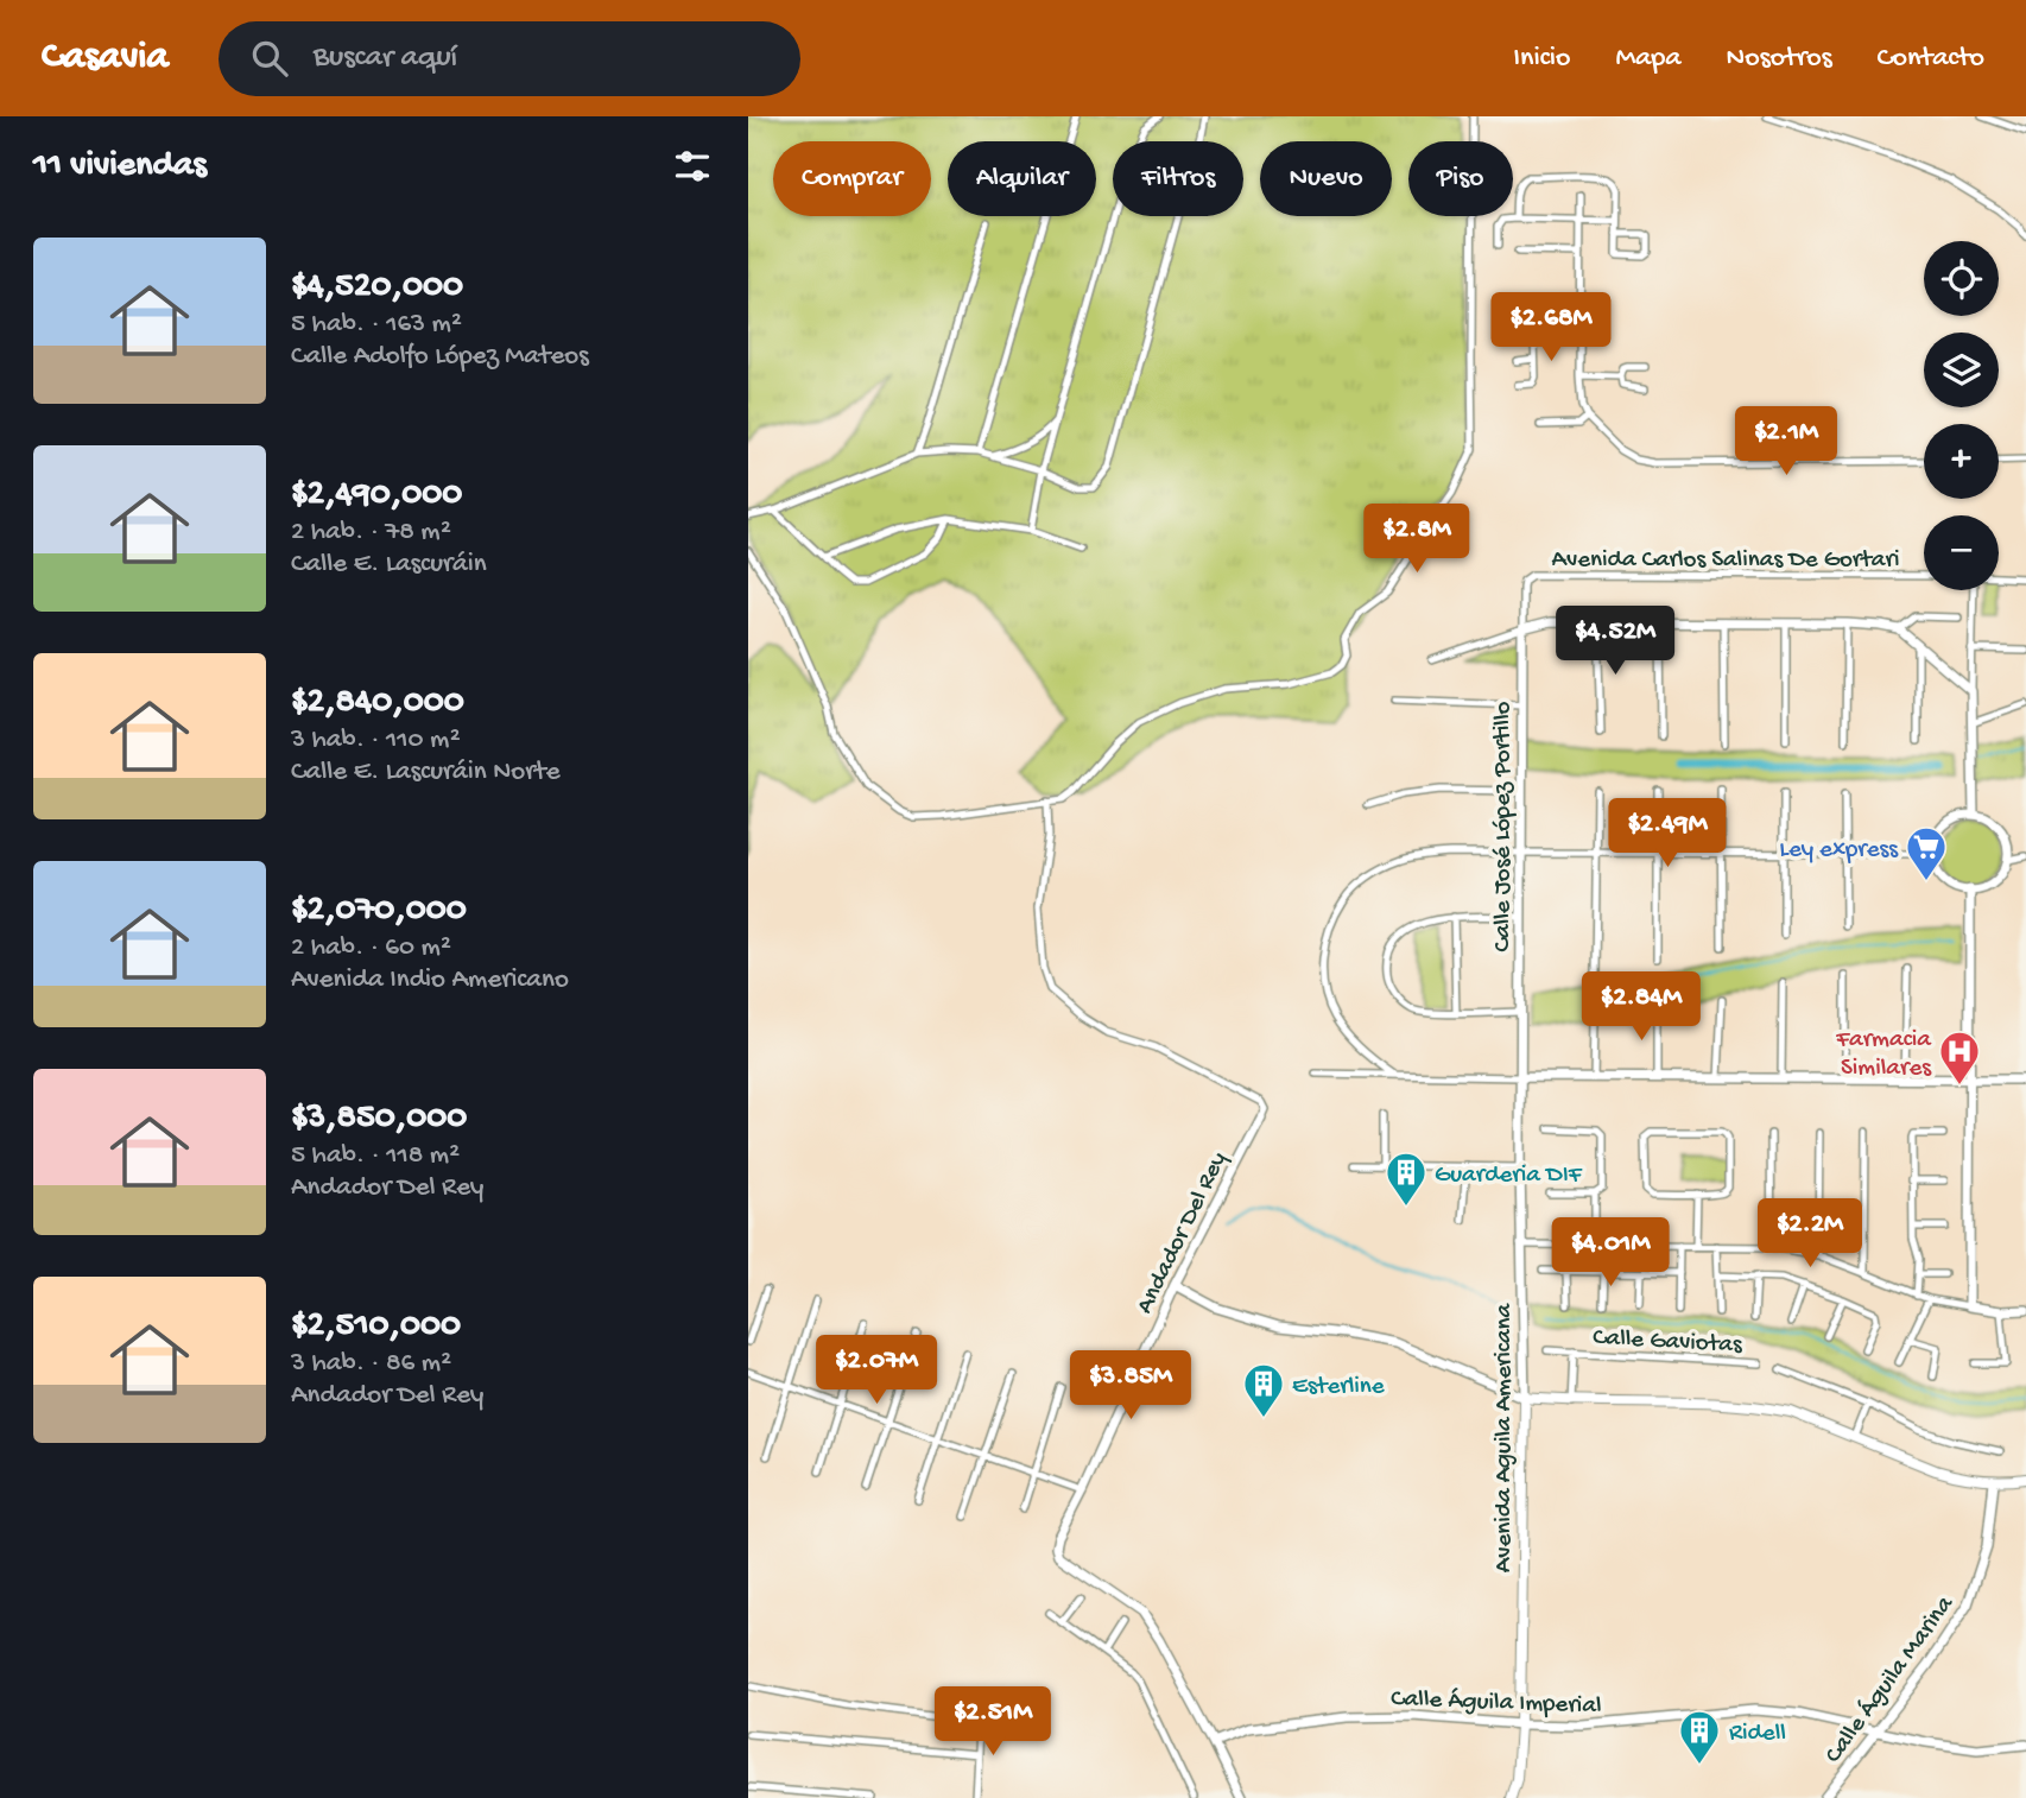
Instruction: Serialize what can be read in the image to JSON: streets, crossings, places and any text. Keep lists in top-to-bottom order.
{
  "streets": {
    "main road": ["Avenida Aguila Americana"],
    "street": [
      "Avenida Carlos Salinas De Gortari",
      "Calle José López Portillo",
      "Andador Del Rey",
      "Calle Gaviotas",
      "Calle Águila Marina",
      "Calle Águila Imperial"
    ]
  },
  "crossings": [
    ["Avenida Carlos Salinas De Gortari", "Calle José López Portillo"],
    ["Calle José López Portillo", "Avenida Aguila Americana"],
    ["Andador Del Rey", "Calle Águila Imperial"],
    ["Avenida Aguila Americana", "Calle Águila Imperial"],
    ["Calle Águila Marina", "Calle Águila Imperial"]
  ],
  "places": {
    "supermarket": ["Ley express"],
    "hospital": ["Farmacia Similares"],
    "building": ["Guarderia DIF", "Esterline", "Ridell"]
  },
  "page": {
    "header": "Casavia",
    "search": "Buscar aquí",
    "nav": [
      "Inicio",
      "Mapa",
      "Nosotros",
      "Contacto"
    ],
    "heading": "11 viviendas",
    "chip": [
      "Comprar",
      "Alquilar",
      "Filtros",
      "Nuevo",
      "Piso"
    ],
    "list": [
      {
        "name": "$4,520,000",
        "note": "5 hab. · 163 m² · Calle Adolfo López Mateos"
      },
      {
        "name": "$2,490,000",
        "note": "2 hab. · 78 m² · Calle E. Lascuráin"
      },
      {
        "name": "$2,840,000",
        "note": "3 hab. · 110 m² · Calle E. Lascuráin Norte"
      },
      {
        "name": "$2,070,000",
        "note": "2 hab. · 60 m² · Avenida Indio Americano"
      },
      {
        "name": "$3,850,000",
        "note": "5 hab. · 118 m² · Andador Del Rey"
      },
      {
        "name": "$2,510,000",
        "note": "3 hab. · 86 m² · Andador Del Rey"
      }
    ],
    "map_buttons": ["+", "−"],
    "price": [
      "$2.68M",
      "$2.1M",
      "$2.8M",
      "$4.52M",
      "$2.49M",
      "$2.84M",
      "$2.2M",
      "$4.01M",
      "$2.07M",
      "$3.85M",
      "$2.51M"
    ]
  }
}
